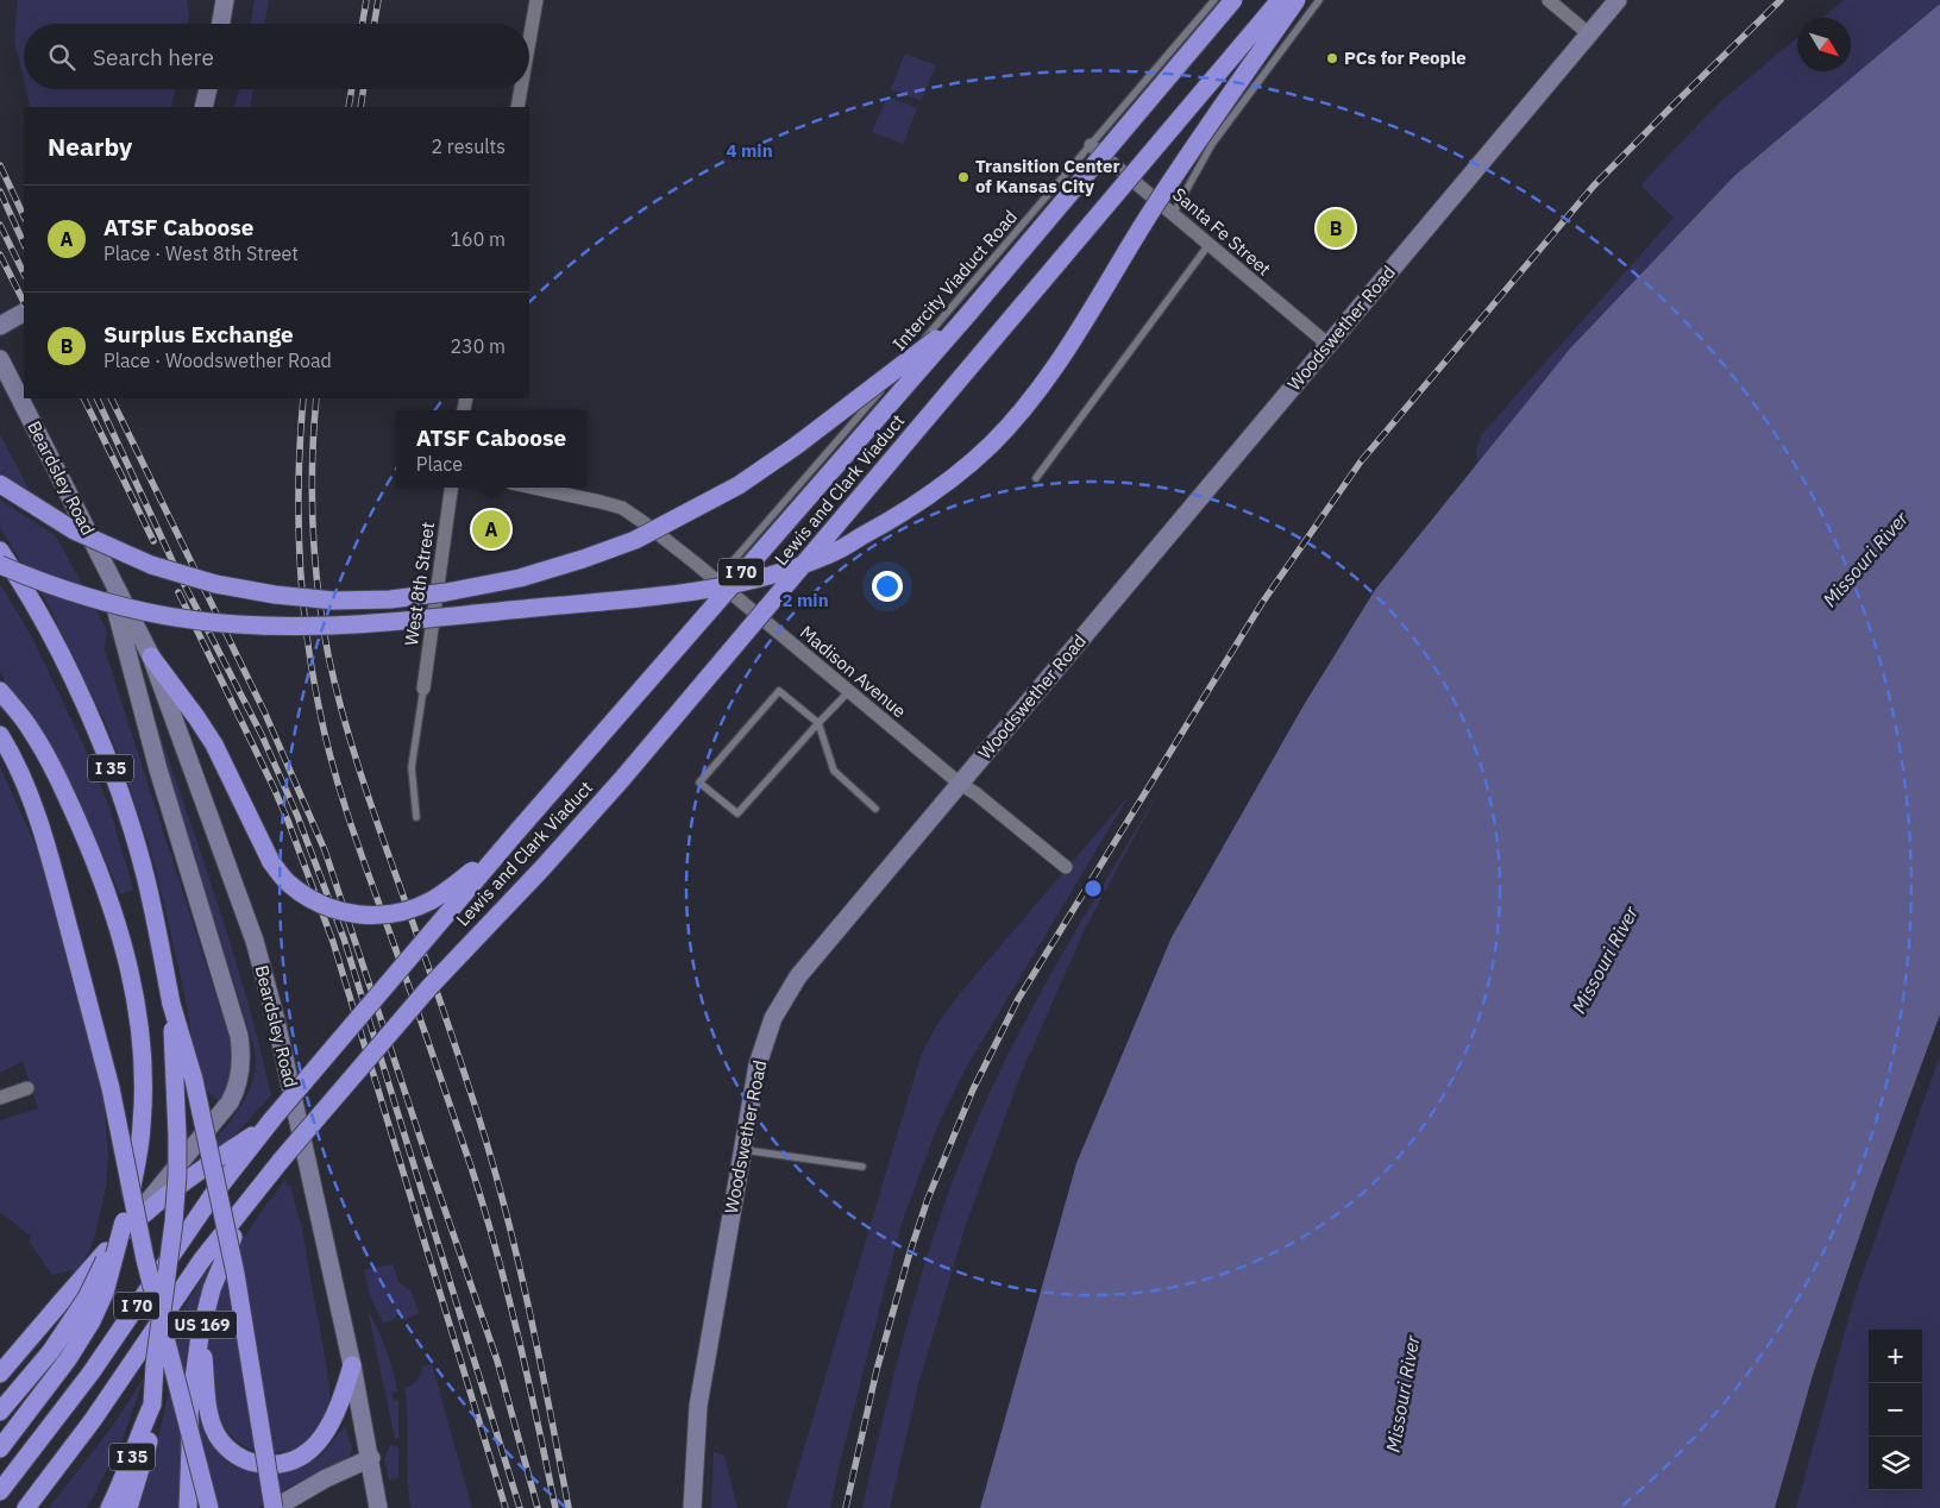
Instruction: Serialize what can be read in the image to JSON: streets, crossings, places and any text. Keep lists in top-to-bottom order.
{
  "streets": {
    "highway": [
      "Lewis and Clark Viaduct",
      "I 70",
      "I 35",
      "US 169"
    ],
    "street": [
      "Santa Fe Street",
      "Woodswether Road",
      "Beardsley Road",
      "West 8th Street",
      "Madison Avenue"
    ],
    "lane": ["Intercity Viaduct Road"]
  },
  "crossings": [
    ["Santa Fe Street", "Intercity Viaduct Road"],
    ["Santa Fe Street", "Woodswether Road"],
    ["Intercity Viaduct Road", "Madison Avenue"],
    ["Woodswether Road", "Madison Avenue"],
    ["Lewis and Clark Viaduct", "I 70"],
    ["Lewis and Clark Viaduct", "US 169"],
    ["I 70", "US 169"]
  ],
  "water": ["Missouri River"],
  "places": ["PCs for People", "Transition Center of Kansas City"],
  "north": "bottom right",
  "page": {
    "search": "Search here",
    "heading": ["Nearby", "2 results"],
    "list": [
      {
        "mark": "A",
        "name": "ATSF Caboose",
        "note": "Place · West 8th Street",
        "value": "160 m"
      },
      {
        "mark": "B",
        "name": "Surplus Exchange",
        "note": "Place · Woodswether Road",
        "value": "230 m"
      }
    ],
    "pins": ["B", "A"],
    "popup": ["ATSF Caboose", "Place"],
    "map_buttons": ["+", "−"]
  },
  "rings": ["4 min", "2 min"]
}
